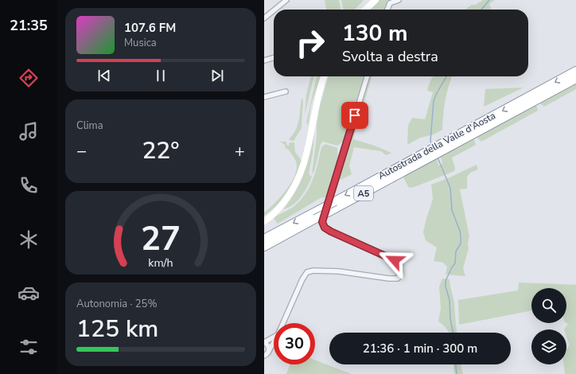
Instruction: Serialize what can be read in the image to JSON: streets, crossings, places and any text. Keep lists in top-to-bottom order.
{
  "streets": {
    "highway": ["Autostrada della Valle d'Aosta", "A5"]
  },
  "page": {
    "tabs": "21:35",
    "turn": ["130 m", "Svolta a destra"],
    "song": ["107.6 FM", "Musica"],
    "tile": [
      "Clima",
      ["Autonomia · 25%", "125 km"]
    ],
    "heat": ["−", "22°", "+"],
    "limit": "30",
    "trip": "21:36 · 1 min · 300 m",
    "gauge": ["27", "km/h"]
  }
}
